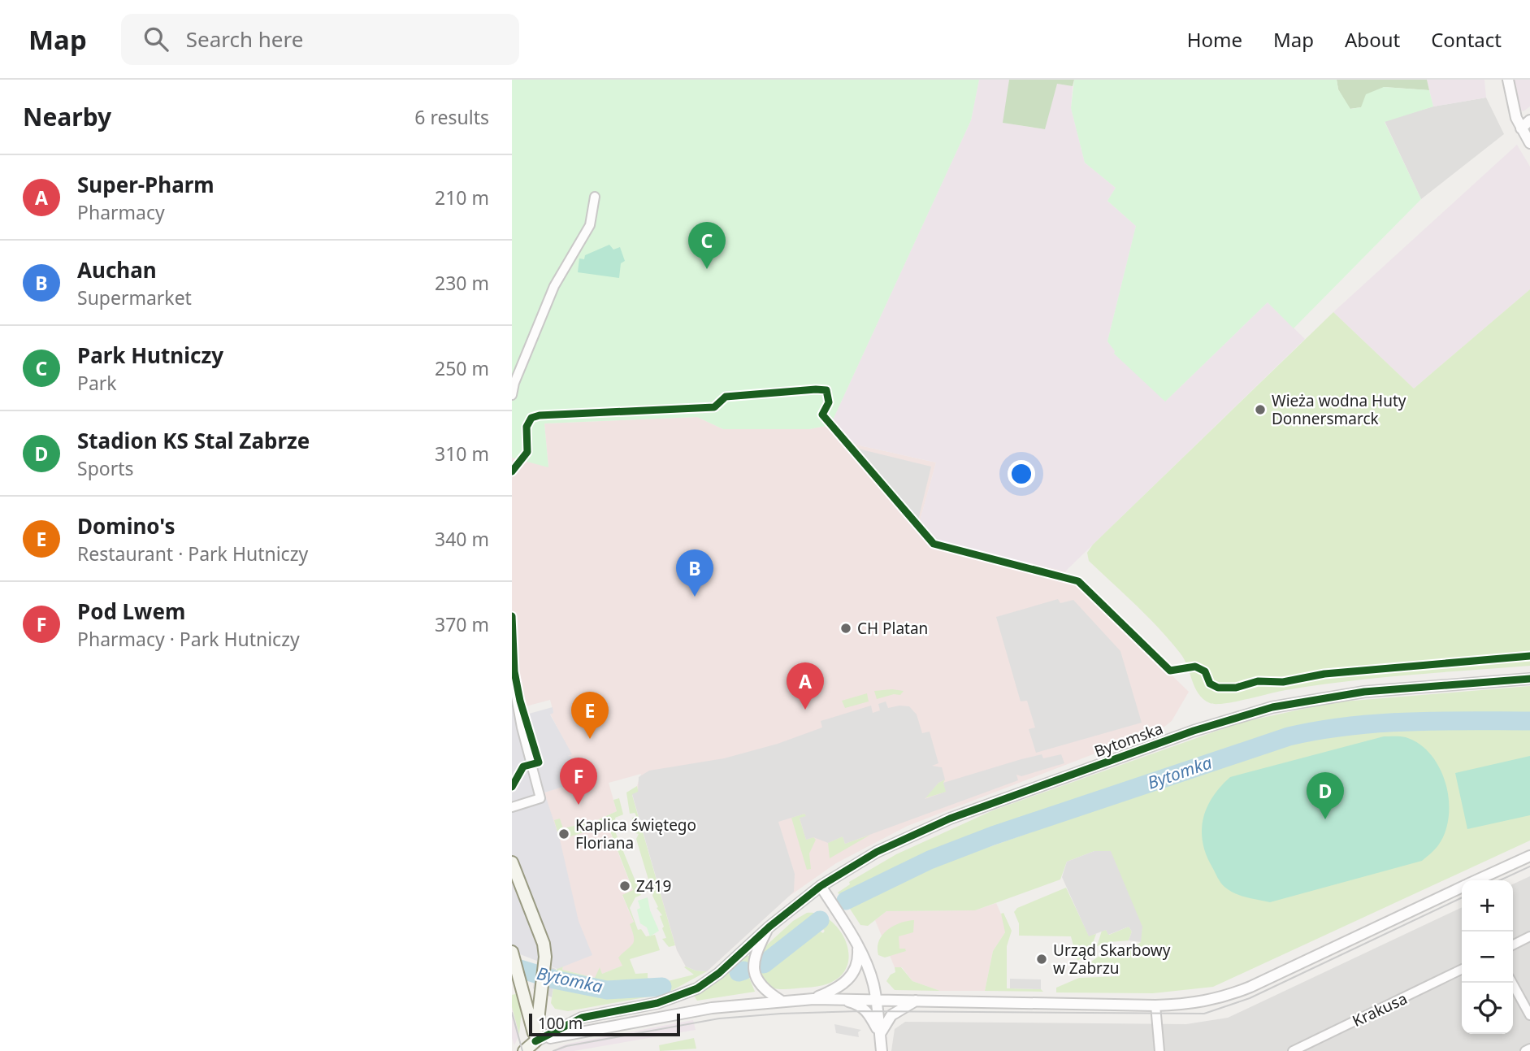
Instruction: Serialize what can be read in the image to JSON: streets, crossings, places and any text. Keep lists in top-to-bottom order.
{
  "streets": {
    "street": ["Bytomska", "Krakusa"]
  },
  "water": ["Bytomka"],
  "places": [
    "Wieża wodna Huty Donnersmarck",
    "CH Platan",
    "Kaplica świętego Floriana",
    "Z419",
    "Urząd Skarbowy w Zabrzu"
  ],
  "scale_bar": "100 m",
  "page": {
    "header": "Map",
    "search": "Search here",
    "nav": [
      "Home",
      "Map",
      "About",
      "Contact"
    ],
    "heading": ["Nearby", "6 results"],
    "list": [
      {
        "mark": "A",
        "name": "Super-Pharm",
        "note": "Pharmacy",
        "value": "210 m"
      },
      {
        "mark": "B",
        "name": "Auchan",
        "note": "Supermarket",
        "value": "230 m"
      },
      {
        "mark": "C",
        "name": "Park Hutniczy",
        "note": "Park",
        "value": "250 m"
      },
      {
        "mark": "D",
        "name": "Stadion KS Stal Zabrze",
        "note": "Sports",
        "value": "310 m"
      },
      {
        "mark": "E",
        "name": "Domino's",
        "note": "Restaurant · Park Hutniczy",
        "value": "340 m"
      },
      {
        "mark": "F",
        "name": "Pod Lwem",
        "note": "Pharmacy · Park Hutniczy",
        "value": "370 m"
      }
    ],
    "pins": [
      "C",
      "B",
      "A",
      "E",
      "F",
      "D"
    ],
    "map_buttons": ["+", "−"],
    "scale": "100 m"
  }
}
